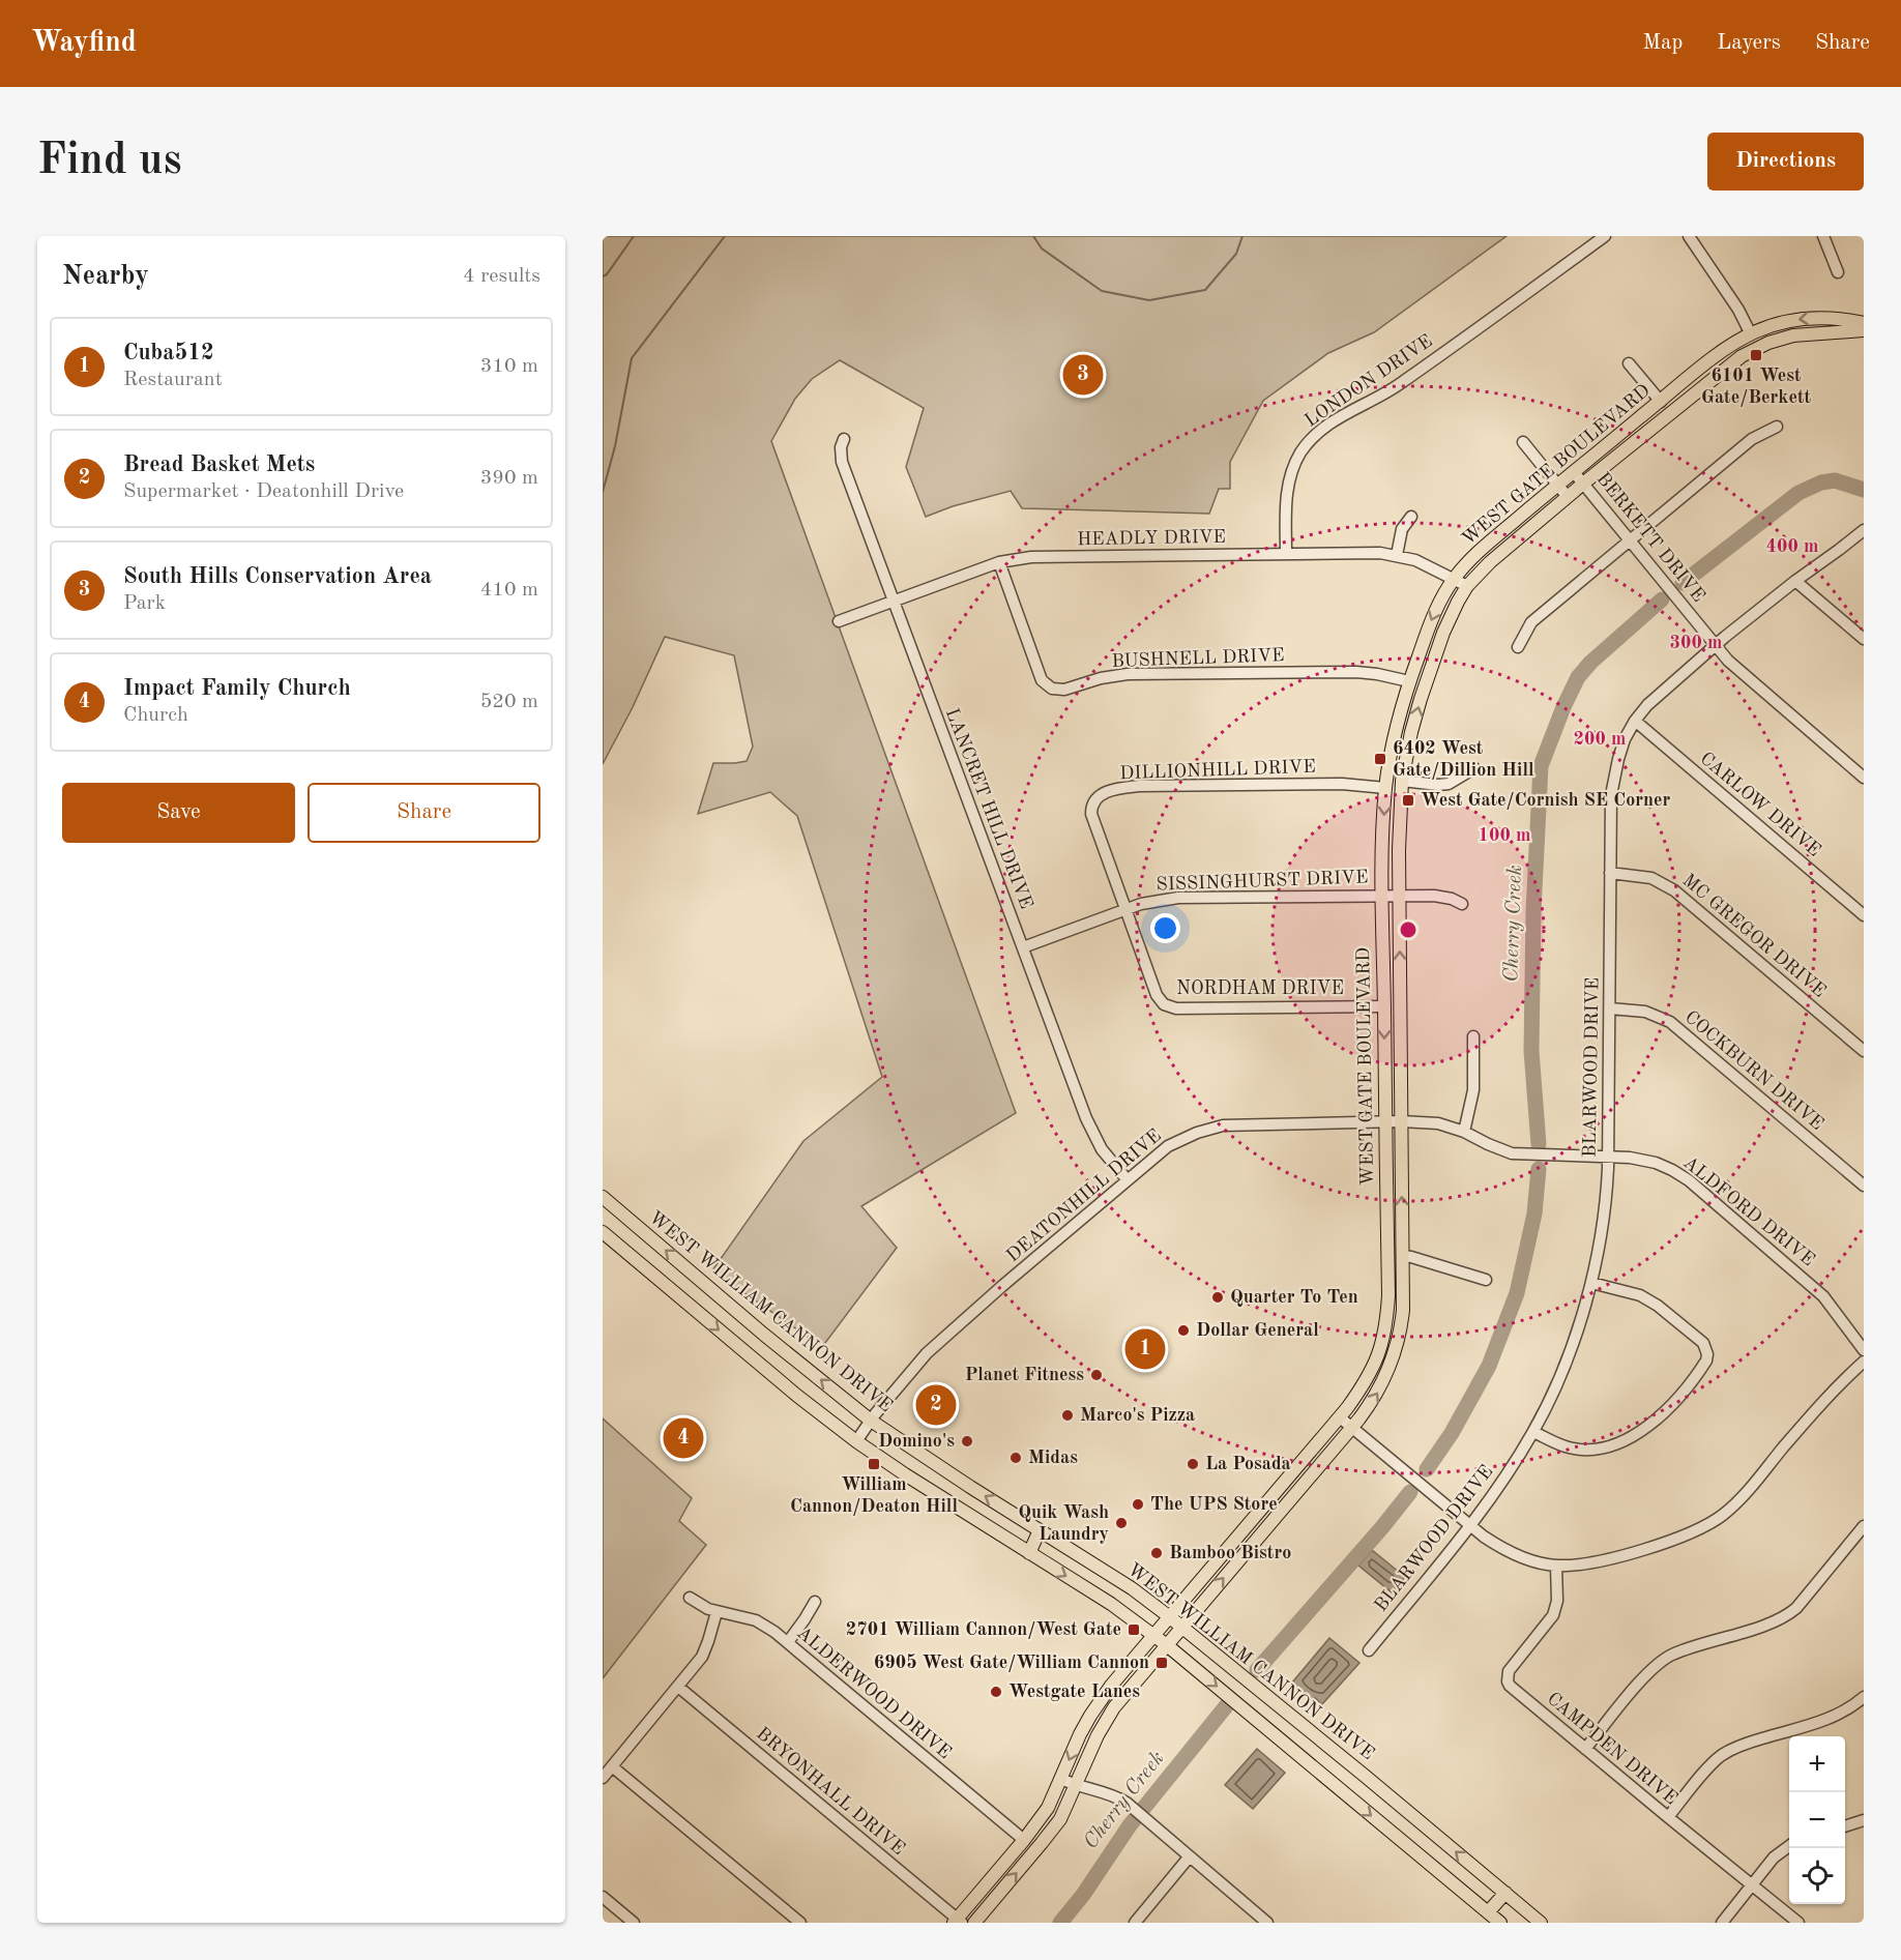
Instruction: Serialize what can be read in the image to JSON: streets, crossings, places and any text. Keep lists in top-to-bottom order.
{
  "streets": {
    "main road": ["WEST GATE BOULEVARD", "WEST WILLIAM CANNON DRIVE"],
    "street": [
      "LONDON DRIVE",
      "BERKETT DRIVE",
      "HEADLY DRIVE",
      "BUSHNELL DRIVE",
      "DILLIONHILL DRIVE",
      "CARLOW DRIVE",
      "LANCRET HILL DRIVE",
      "SISSINGHURST DRIVE",
      "MC GREGOR DRIVE",
      "NORDHAM DRIVE",
      "BLARWOOD DRIVE",
      "COCKBURN DRIVE",
      "DEATONHILL DRIVE",
      "ALDFORD DRIVE",
      "ALDERWOOD DRIVE",
      "CAMPDEN DRIVE",
      "BRYONHALL DRIVE"
    ]
  },
  "crossings": [
    ["LONDON DRIVE", "HEADLY DRIVE"],
    ["WEST GATE BOULEVARD", "BERKETT DRIVE"],
    ["WEST GATE BOULEVARD", "HEADLY DRIVE"],
    ["WEST GATE BOULEVARD", "BUSHNELL DRIVE"],
    ["WEST GATE BOULEVARD", "DILLIONHILL DRIVE"],
    ["WEST GATE BOULEVARD", "SISSINGHURST DRIVE"],
    ["WEST GATE BOULEVARD", "NORDHAM DRIVE"],
    ["WEST GATE BOULEVARD", "DEATONHILL DRIVE"],
    ["WEST GATE BOULEVARD", "ALDFORD DRIVE"],
    ["WEST GATE BOULEVARD", "WEST WILLIAM CANNON DRIVE"],
    ["WEST GATE BOULEVARD", "ALDERWOOD DRIVE"],
    ["WEST GATE BOULEVARD", "BRYONHALL DRIVE"],
    ["BERKETT DRIVE", "BLARWOOD DRIVE"],
    ["HEADLY DRIVE", "BUSHNELL DRIVE"],
    ["HEADLY DRIVE", "LANCRET HILL DRIVE"],
    ["DILLIONHILL DRIVE", "SISSINGHURST DRIVE"],
    ["DILLIONHILL DRIVE", "NORDHAM DRIVE"],
    ["CARLOW DRIVE", "BLARWOOD DRIVE"],
    ["LANCRET HILL DRIVE", "SISSINGHURST DRIVE"],
    ["LANCRET HILL DRIVE", "DEATONHILL DRIVE"],
    ["SISSINGHURST DRIVE", "NORDHAM DRIVE"],
    ["MC GREGOR DRIVE", "BLARWOOD DRIVE"],
    ["BLARWOOD DRIVE", "COCKBURN DRIVE"],
    ["BLARWOOD DRIVE", "ALDFORD DRIVE"],
    ["DEATONHILL DRIVE", "ALDFORD DRIVE"],
    ["DEATONHILL DRIVE", "WEST WILLIAM CANNON DRIVE"]
  ],
  "water": ["Cherry Creek"],
  "places": {
    "transit": [
      "6101 West Gate/Berkett",
      "6402 West Gate/Dillion Hill",
      "West Gate/Cornish SE Corner",
      "William Cannon/Deaton Hill",
      "2701 William Cannon/West Gate",
      "6905 West Gate/William Cannon"
    ],
    "other": [
      "Quarter To Ten",
      "Dollar General",
      "Planet Fitness",
      "Marco's Pizza",
      "Domino's",
      "Midas",
      "La Posada",
      "The UPS Store",
      "Quik Wash Laundry",
      "Bamboo Bistro",
      "Westgate Lanes"
    ]
  },
  "page": {
    "header": "Wayfind",
    "nav": ["Map", "Layers", "Share"],
    "buttons": [
      "Directions",
      ["Save", "Share"]
    ],
    "title": "Find us",
    "heading": ["Nearby", "4 results"],
    "list": [
      {
        "mark": "1",
        "name": "Cuba512",
        "note": "Restaurant",
        "value": "310 m"
      },
      {
        "mark": "2",
        "name": "Bread Basket Mets",
        "note": "Supermarket · Deatonhill Drive",
        "value": "390 m"
      },
      {
        "mark": "3",
        "name": "South Hills Conservation Area",
        "note": "Park",
        "value": "410 m"
      },
      {
        "mark": "4",
        "name": "Impact Family Church",
        "note": "Church",
        "value": "520 m"
      }
    ],
    "pins": [
      "3",
      "1",
      "2",
      "4"
    ],
    "map_buttons": ["+", "−"]
  },
  "rings": [
    "400 m",
    "300 m",
    "200 m",
    "100 m"
  ]
}
